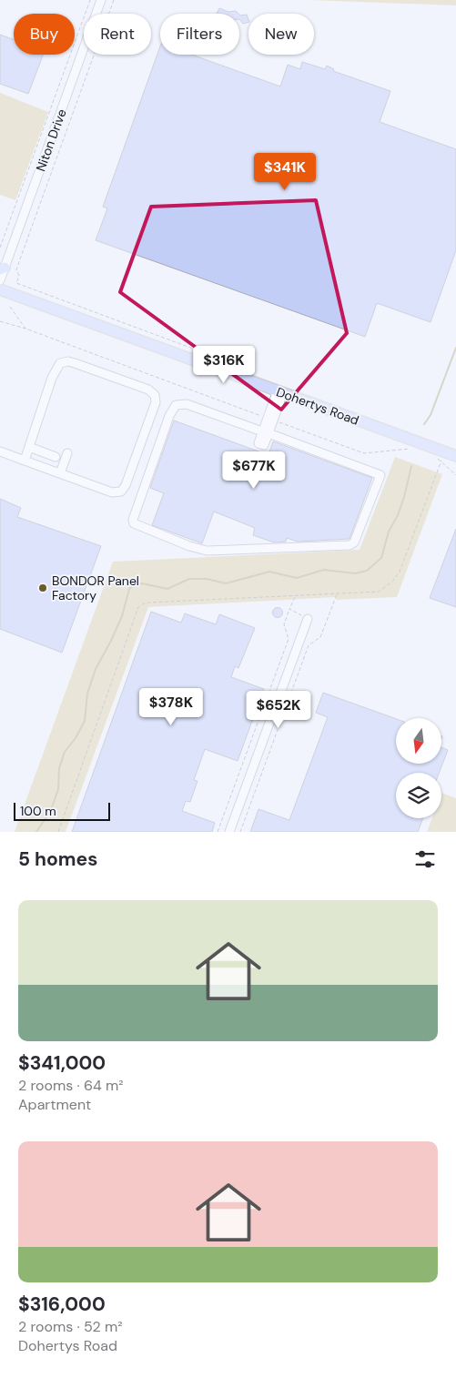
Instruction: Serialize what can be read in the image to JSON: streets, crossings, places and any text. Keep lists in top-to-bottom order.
{
  "streets": {
    "main road": ["Dohertys Road"],
    "street": ["Niton Drive"]
  },
  "places": ["BONDOR Panel Factory"],
  "scale_bar": "100 m",
  "north": "bottom",
  "page": {
    "chip": [
      "Buy",
      "Rent",
      "Filters",
      "New"
    ],
    "price": [
      "$341K",
      "$316K",
      "$677K",
      "$378K",
      "$652K"
    ],
    "scale": "100 m",
    "heading": "5 homes",
    "list": [
      {
        "name": "$341,000",
        "note": "2 rooms · 64 m² · Apartment"
      },
      {
        "name": "$316,000",
        "note": "2 rooms · 52 m² · Dohertys Road"
      }
    ]
  }
}
